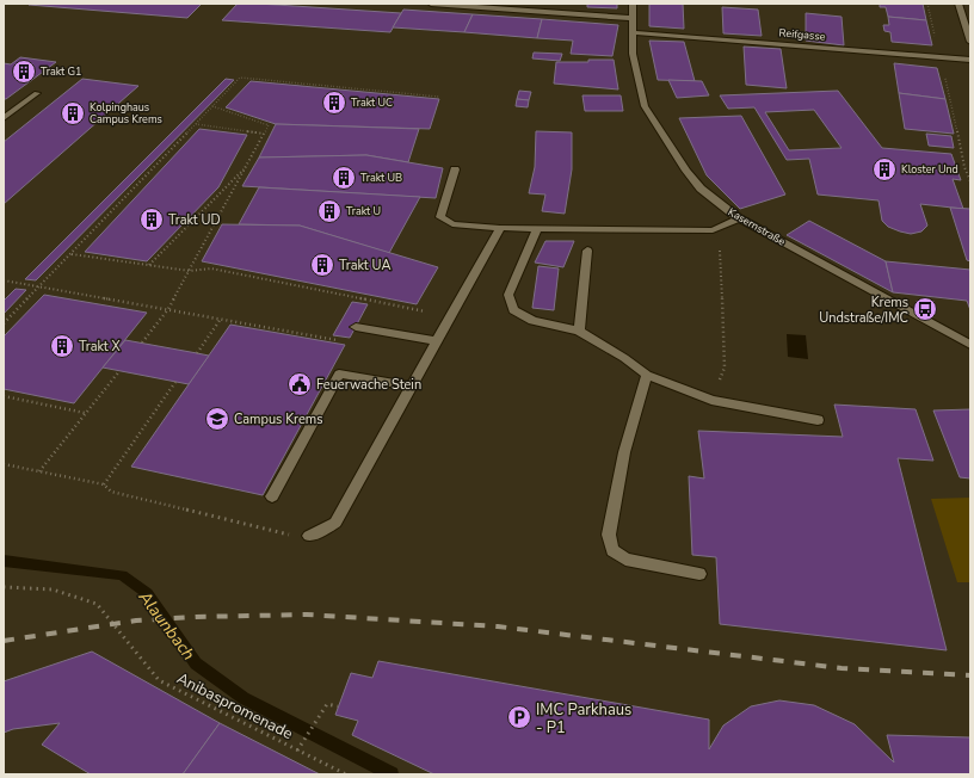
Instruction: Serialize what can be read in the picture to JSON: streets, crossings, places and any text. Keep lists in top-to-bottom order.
{
  "streets": {
    "street": ["Reifgasse", "Kasernstraße"],
    "path": ["Anibaspromenade"]
  },
  "crossings": [
    ["Reifgasse", "Kasernstraße"]
  ],
  "water": ["Alaunbach"],
  "places": {
    "building": [
      "Trakt G1",
      "Trakt UC",
      "Kolpinghaus Campus Krems",
      "Kloster Und",
      "Trakt UB",
      "Trakt U",
      "Trakt UD",
      "Trakt UA",
      "Trakt X"
    ],
    "bus stop": ["Krems Undstraße/IMC"],
    "public building": ["Feuerwache Stein"],
    "school or university": ["Campus Krems"],
    "parking": ["IMC Parkhaus - P1"]
  }
}
